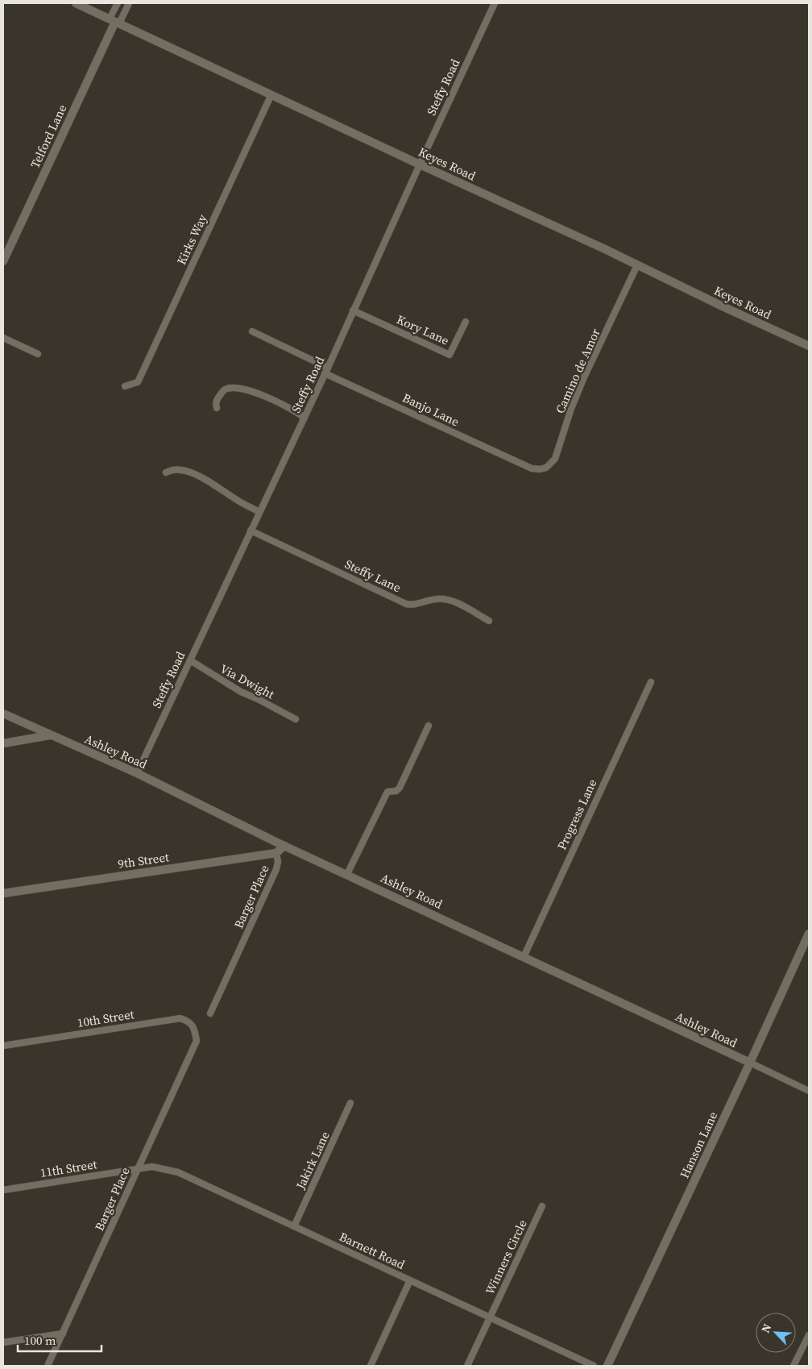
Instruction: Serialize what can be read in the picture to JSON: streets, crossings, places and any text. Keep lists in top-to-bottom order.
{
  "streets": {
    "street": [
      "Steffy Road",
      "Telford Lane",
      "Keyes Road",
      "Kirks Way",
      "Kory Lane",
      "Camino de Amor",
      "Banjo Lane",
      "Steffy Lane",
      "Via Dwight",
      "Ashley Road",
      "Progress Lane",
      "9th Street",
      "Barger Place",
      "10th Street",
      "Hanson Lane",
      "Jakirk Lane",
      "11th Street",
      "Barnett Road",
      "Winners Circle"
    ]
  },
  "crossings": [
    ["Steffy Road", "Keyes Road"],
    ["Steffy Road", "Kory Lane"],
    ["Steffy Road", "Banjo Lane"],
    ["Steffy Road", "Steffy Lane"],
    ["Steffy Road", "Via Dwight"],
    ["Steffy Road", "Ashley Road"],
    ["Telford Lane", "Keyes Road"],
    ["Keyes Road", "Kirks Way"],
    ["Keyes Road", "Camino de Amor"],
    ["Camino de Amor", "Banjo Lane"],
    ["Ashley Road", "Progress Lane"],
    ["Ashley Road", "Hanson Lane"],
    ["9th Street", "Barger Place"],
    ["Barger Place", "10th Street"],
    ["Barger Place", "11th Street"],
    ["Barger Place", "Barnett Road"],
    ["Jakirk Lane", "Barnett Road"],
    ["11th Street", "Barnett Road"],
    ["Barnett Road", "Winners Circle"]
  ],
  "scale_bar": "100 m",
  "north": "top left"
}
